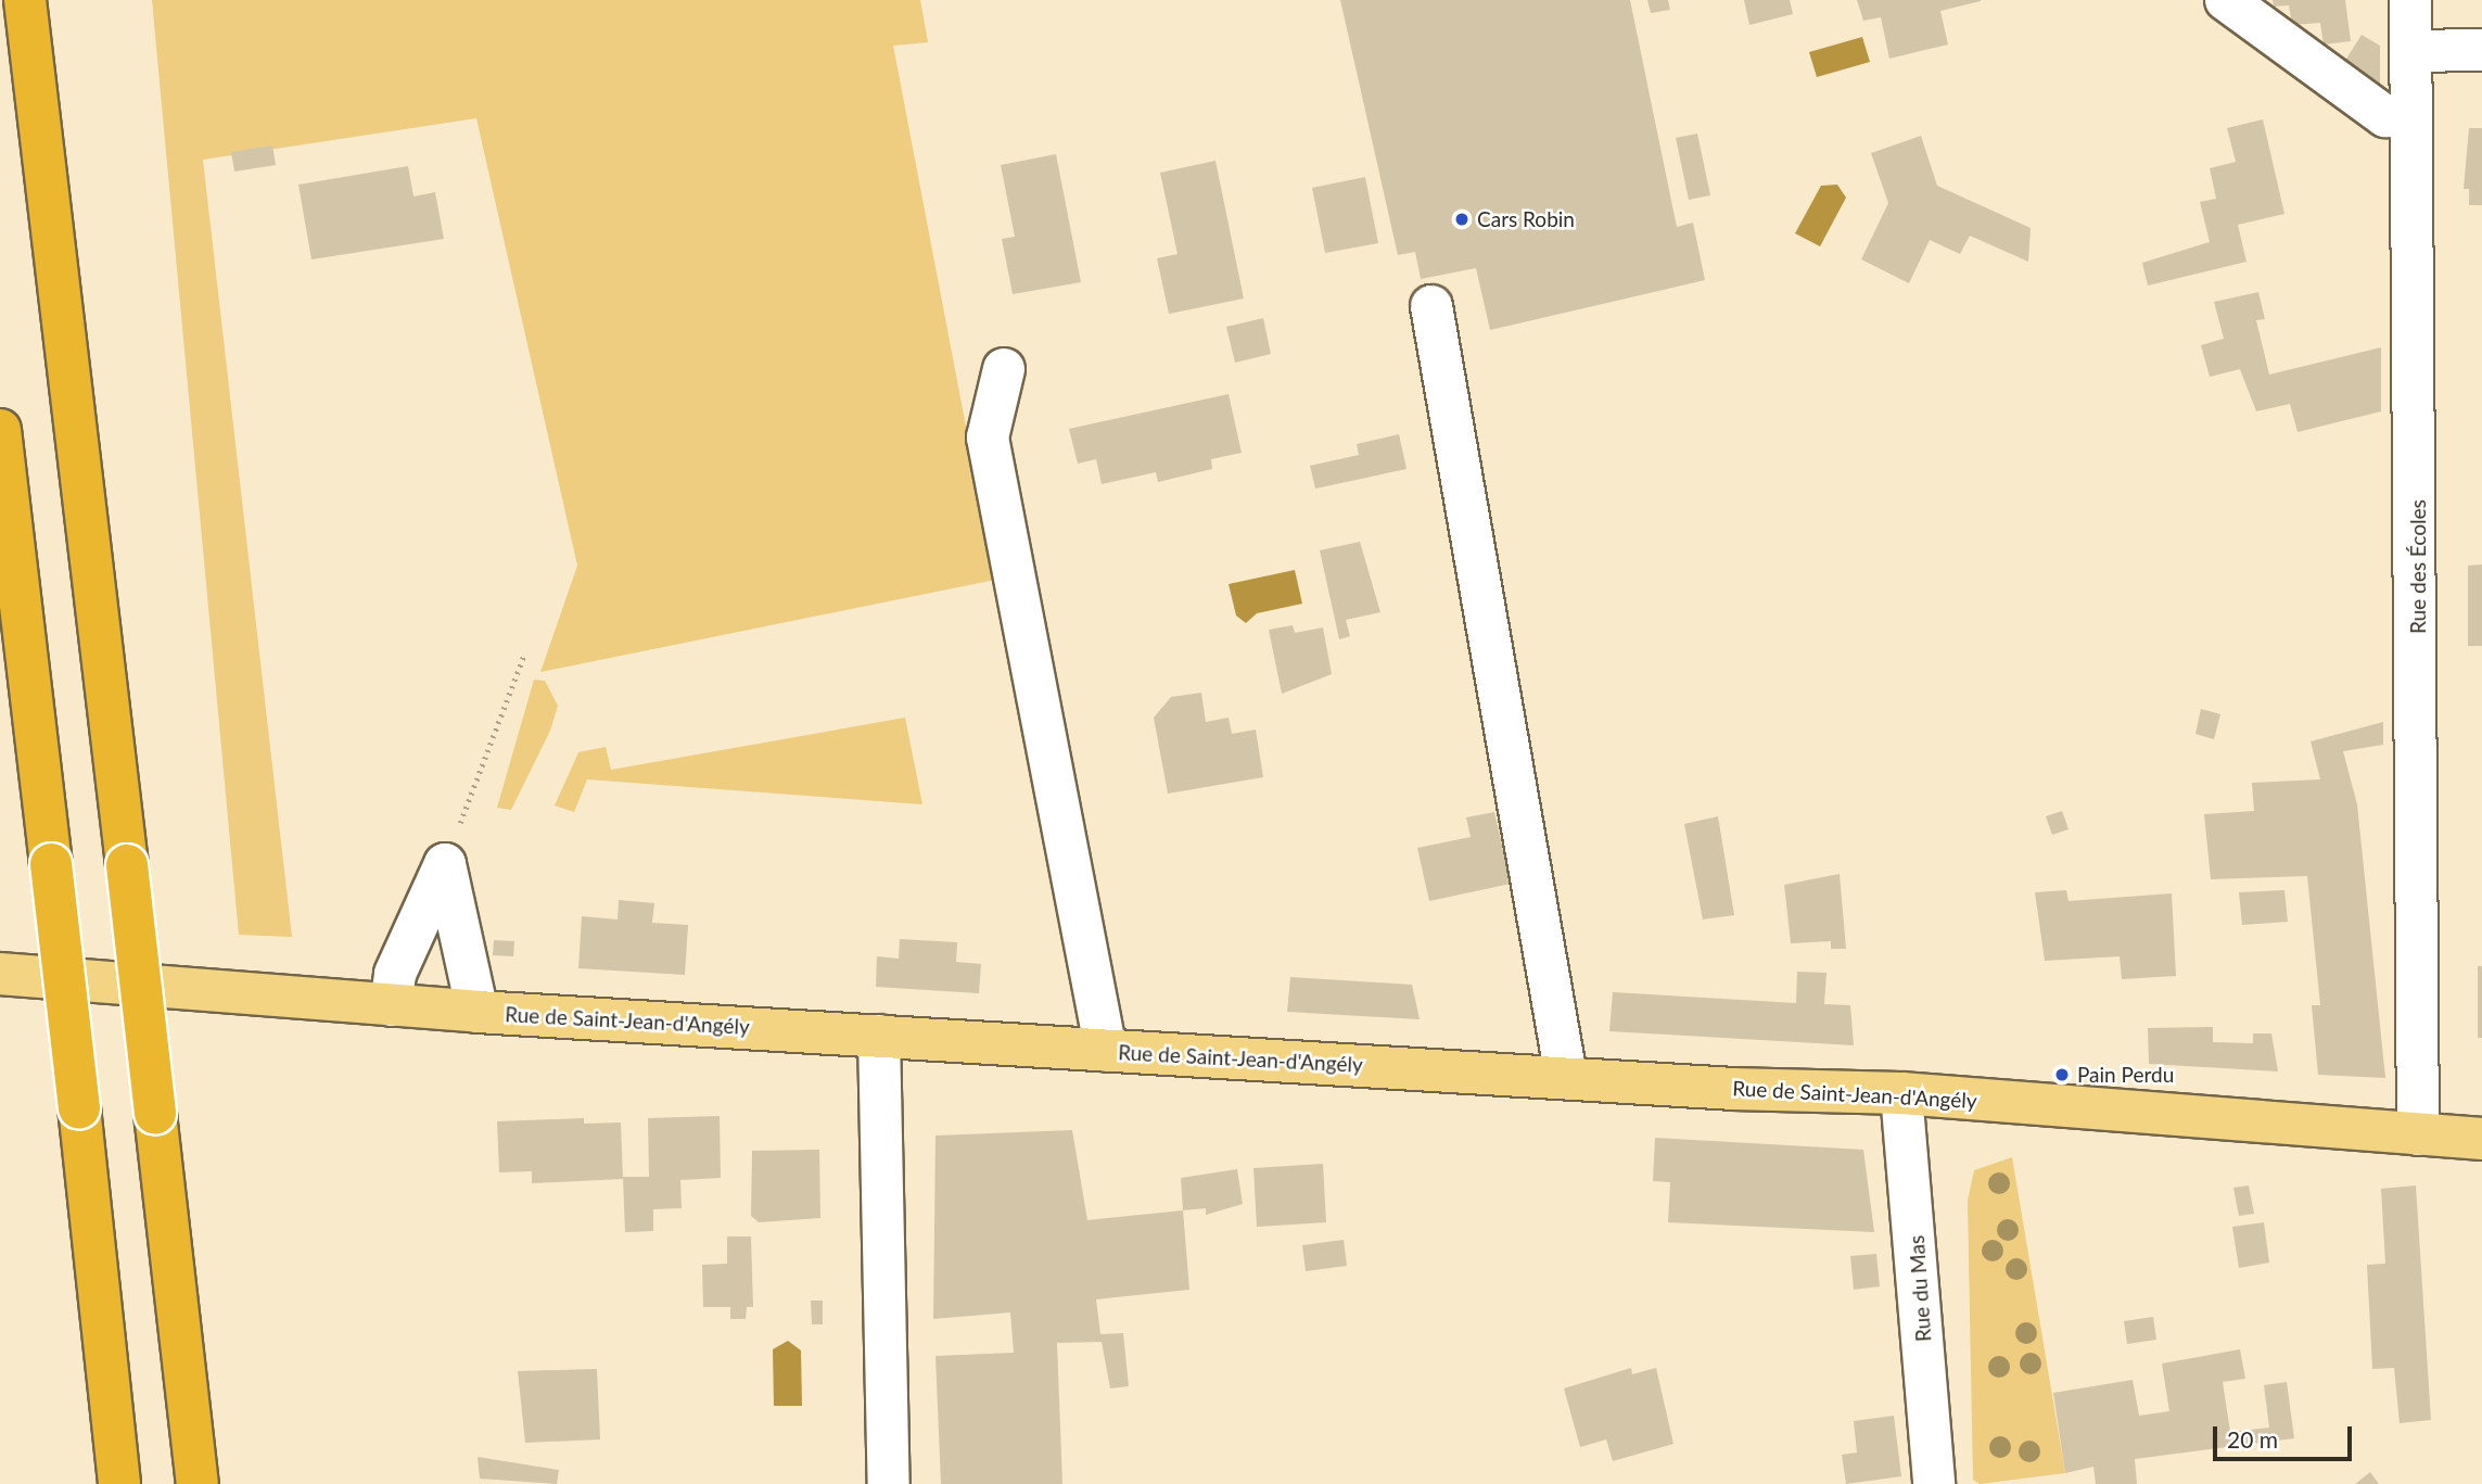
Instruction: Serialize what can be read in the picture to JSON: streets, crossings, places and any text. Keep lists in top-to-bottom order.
{
  "streets": {
    "main road": ["Rue de Saint-Jean-d'Angély"],
    "street": ["Rue des Écoles", "Rue du Mas"]
  },
  "crossings": [
    ["Rue des Écoles", "Rue de Saint-Jean-d'Angély"],
    ["Rue de Saint-Jean-d'Angély", "Rue du Mas"]
  ],
  "places": ["Cars Robin", "Pain Perdu"],
  "scale_bar": "20 m"
}
